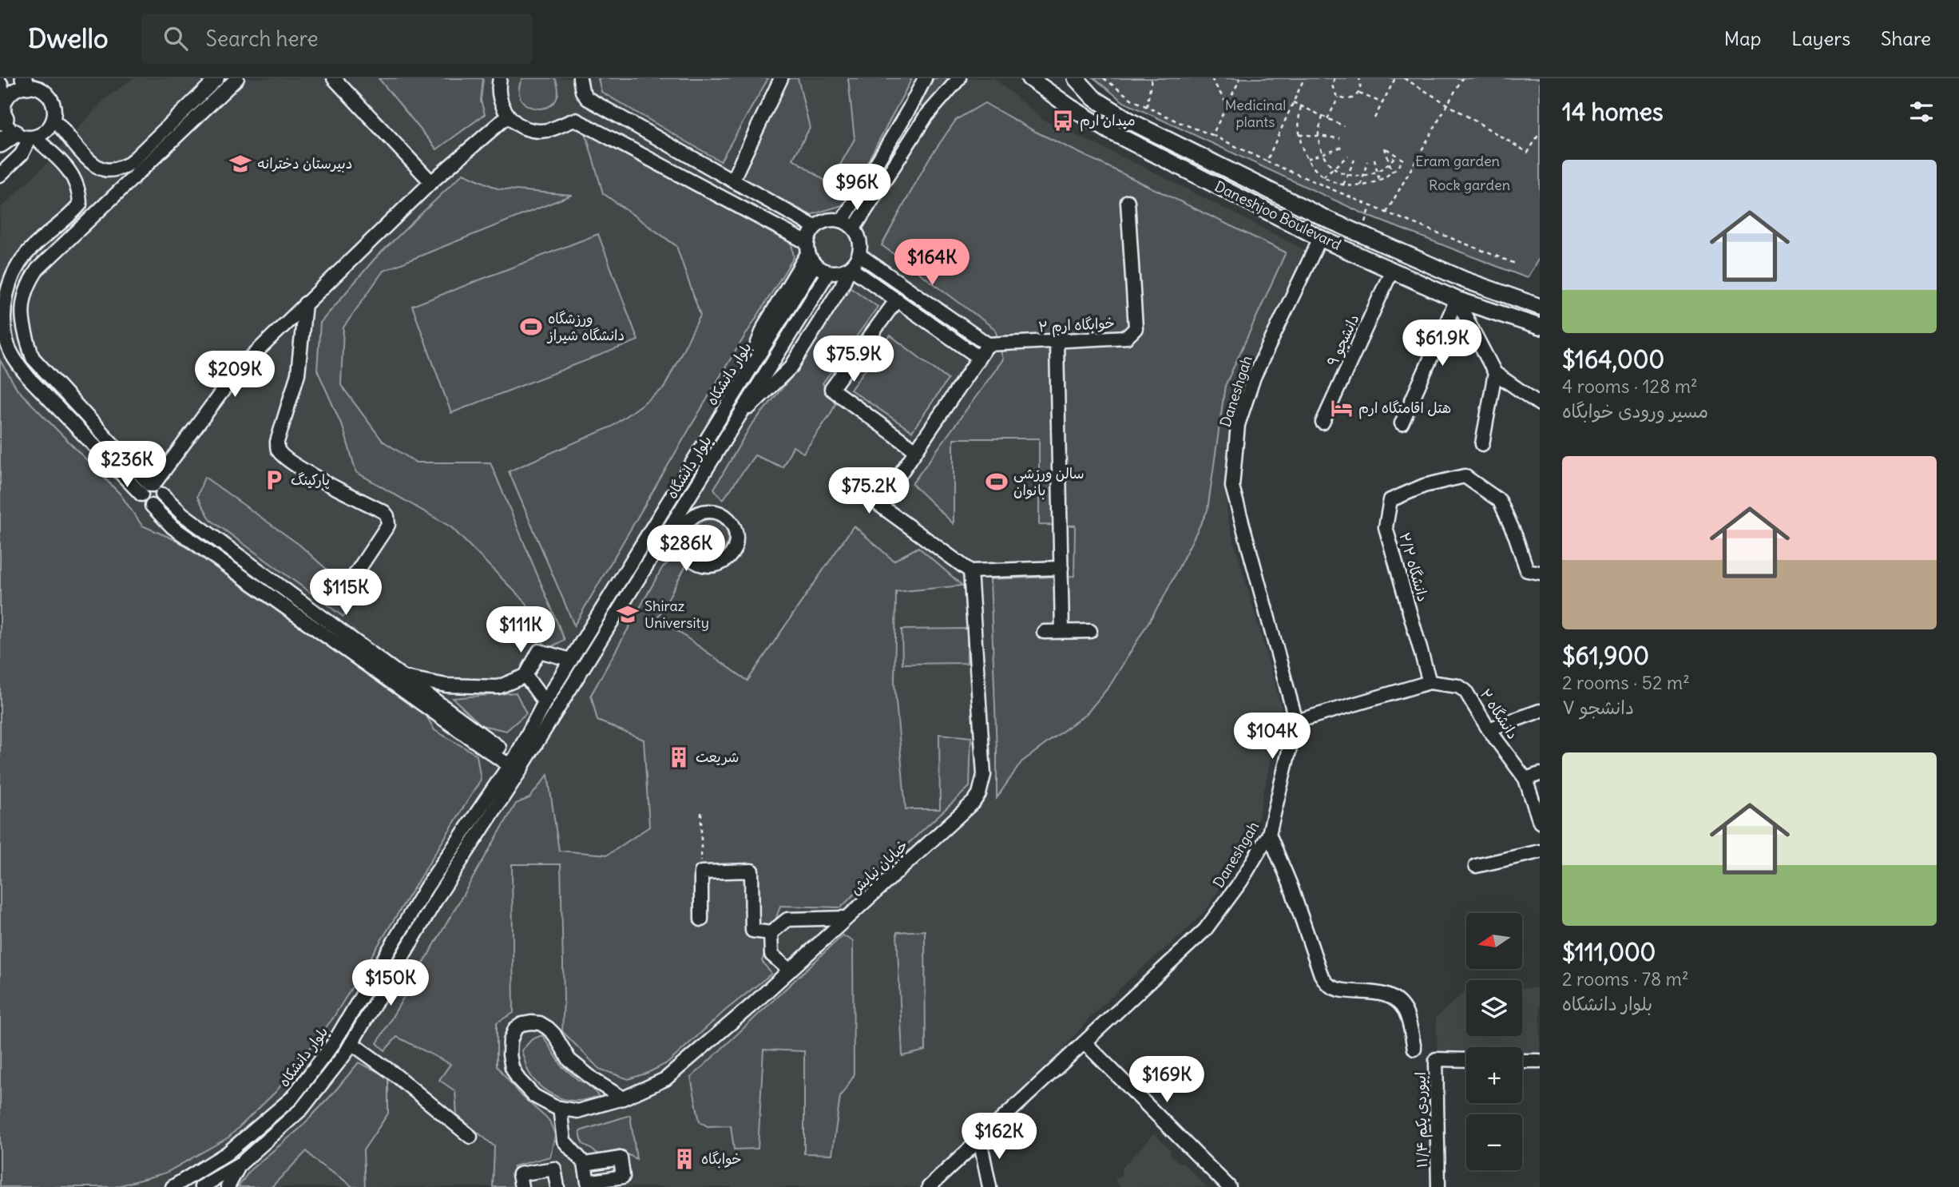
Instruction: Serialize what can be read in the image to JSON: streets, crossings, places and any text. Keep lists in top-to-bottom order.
{
  "streets": {
    "main road": ["Daneshjoo Boulevard"],
    "street": [
      "خوابگاه ارم ۲",
      "۹ دانشجو",
      "بلوار دانشکاه",
      "Daneshgah",
      "بلوار دانشگاه",
      "۲/۲ دانشگاه",
      "۲ دانشگاه",
      "خیابان نیایش",
      "۱۱/۴ ابیوردی یکم"
    ]
  },
  "crossings": [
    ["Daneshjoo Boulevard", "۹ دانشجو"],
    ["Daneshjoo Boulevard", "Daneshgah"],
    ["بلوار دانشکاه", "بلوار دانشگاه"],
    ["Daneshgah", "۲ دانشگاه"],
    ["۲/۲ دانشگاه", "۲ دانشگاه"]
  ],
  "parks": ["Medicinal plants", "Eram garden", "Rock garden"],
  "places": {
    "bus stop": ["میدان ارم"],
    "school or university": ["دبیرستان دخترانه", "Shiraz University"],
    "sports": ["ورزشگاه دانشگاه شیراز", "سالن ورزشی بانوان"],
    "hotel": ["هتل اقامتگاه ارم"],
    "parking": ["پارکینگ"],
    "building": ["شریعت", "خوابگاه"]
  },
  "north": "left",
  "page": {
    "header": "Dwello",
    "search": "Search here",
    "nav": ["Map", "Layers", "Share"],
    "heading": "14 homes",
    "list": [
      {
        "name": "$164,000",
        "note": "4 rooms · 128 m² · مسیر ورودی خوابگاه"
      },
      {
        "name": "$61,900",
        "note": "2 rooms · 52 m² · ۷ دانشجو"
      },
      {
        "name": "$111,000",
        "note": "2 rooms · 78 m² · بلوار دانشکاه"
      }
    ],
    "price": [
      "$96K",
      "$164K",
      "$61.9K",
      "$75.9K",
      "$209K",
      "$236K",
      "$75.2K",
      "$286K",
      "$115K",
      "$111K",
      "$104K",
      "$150K",
      "$169K",
      "$162K"
    ],
    "map_buttons": ["+", "−"]
  }
}
